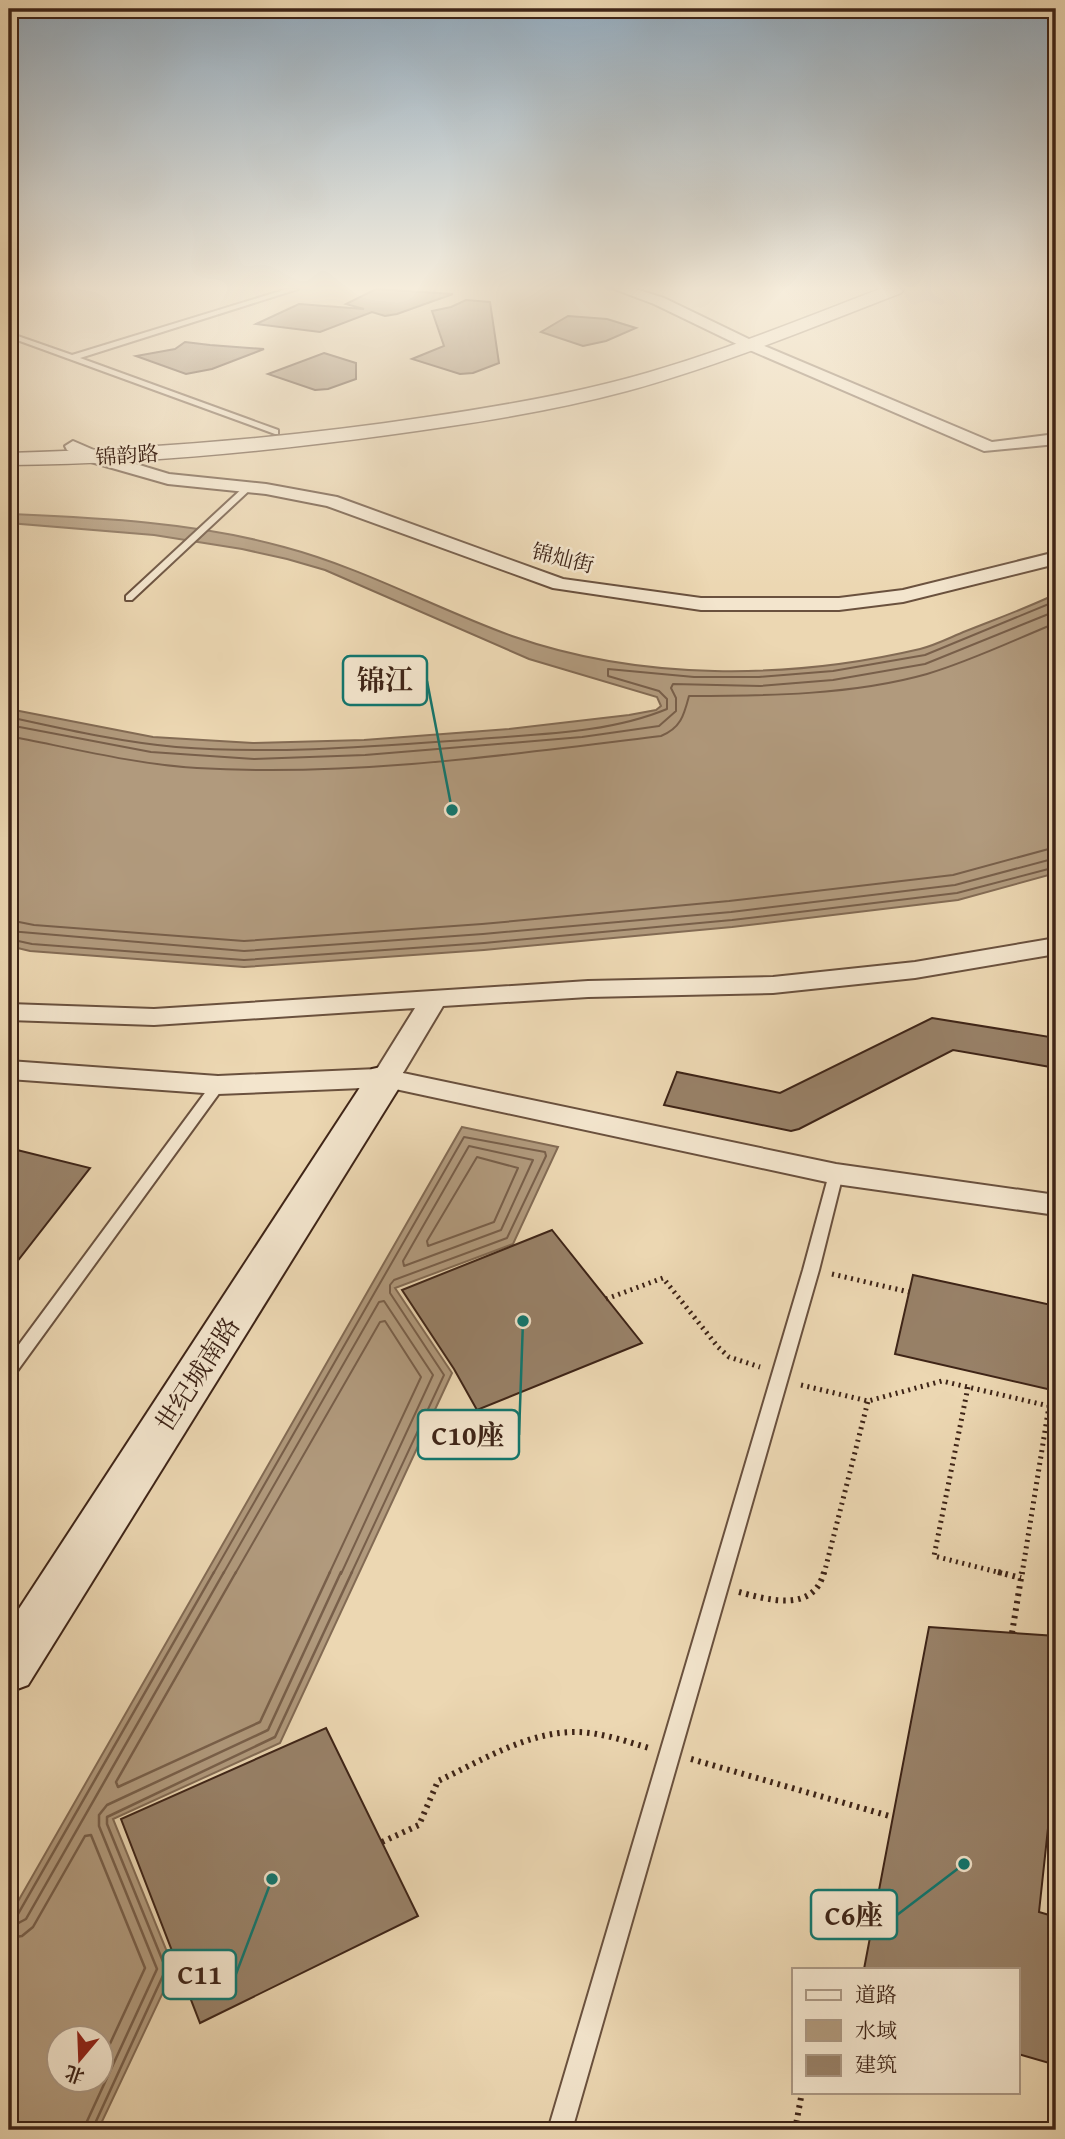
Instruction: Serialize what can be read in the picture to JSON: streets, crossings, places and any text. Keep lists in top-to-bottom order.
{
  "streets": {
    "main road": ["世纪城南路"],
    "street": ["锦韵路", "锦灿街"]
  },
  "crossings": [
    ["锦韵路", "锦灿街"]
  ],
  "places": [
    "锦江",
    "C10座",
    "C6座",
    "C11"
  ],
  "legend": ["道路", "水域", "建筑"],
  "north": "bottom"
}
